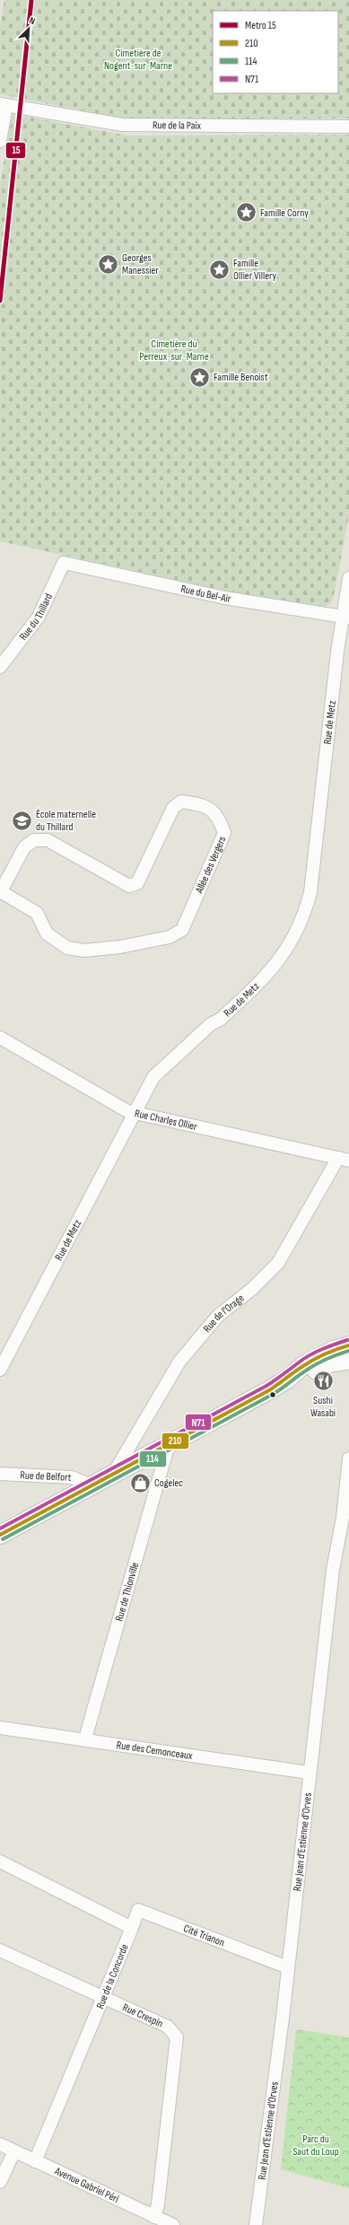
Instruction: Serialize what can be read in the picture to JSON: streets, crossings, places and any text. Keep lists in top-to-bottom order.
{
  "streets": {
    "street": [
      "Rue de la Paix",
      "Rue du Bel-Air",
      "Rue du Thillard",
      "Rue de Metz",
      "Allée des Vergers",
      "Rue Charles Ollier",
      "Rue de l'Orage",
      "Rue de Belfort",
      "Rue de Thionville",
      "Rue des Cemonceaux",
      "Rue Jean d'Estienne d'Orves",
      "Cité Trianon",
      "Rue de la Concorde",
      "Rue Crespin",
      "Avenue Gabriel Péri"
    ]
  },
  "crossings": [
    ["Rue du Bel-Air", "Rue du Thillard"],
    ["Rue du Bel-Air", "Rue de Metz"],
    ["Rue de Metz", "Rue Charles Ollier"],
    ["Rue Charles Ollier", "Rue de l'Orage"],
    ["Rue de Thionville", "Rue des Cemonceaux"],
    ["Rue des Cemonceaux", "Rue Jean d'Estienne d'Orves"],
    ["Rue Jean d'Estienne d'Orves", "Cité Trianon"],
    ["Cité Trianon", "Rue de la Concorde"],
    ["Rue de la Concorde", "Rue Crespin"],
    ["Rue de la Concorde", "Avenue Gabriel Péri"],
    ["Rue Crespin", "Avenue Gabriel Péri"]
  ],
  "parks": ["Cimetière de Nogent-sur-Marne", "Cimetière du Perreux-sur-Marne", "Parc du Saut du Loup"],
  "places": {
    "place": [
      "Famille Corny",
      "Georges Manessier",
      "Famille Ollier Villery",
      "Famille Benoist"
    ],
    "school or university": ["École maternelle du Thillard"],
    "restaurant": ["Sushi Wasabi"],
    "shop": ["Cogelec"]
  },
  "lines": [
    "metro line 15",
    "transit line N71",
    "transit line 210",
    "transit line 114"
  ],
  "legend": [
    "Metro 15",
    "210",
    "114",
    "N71"
  ],
  "north": "top right"
}
